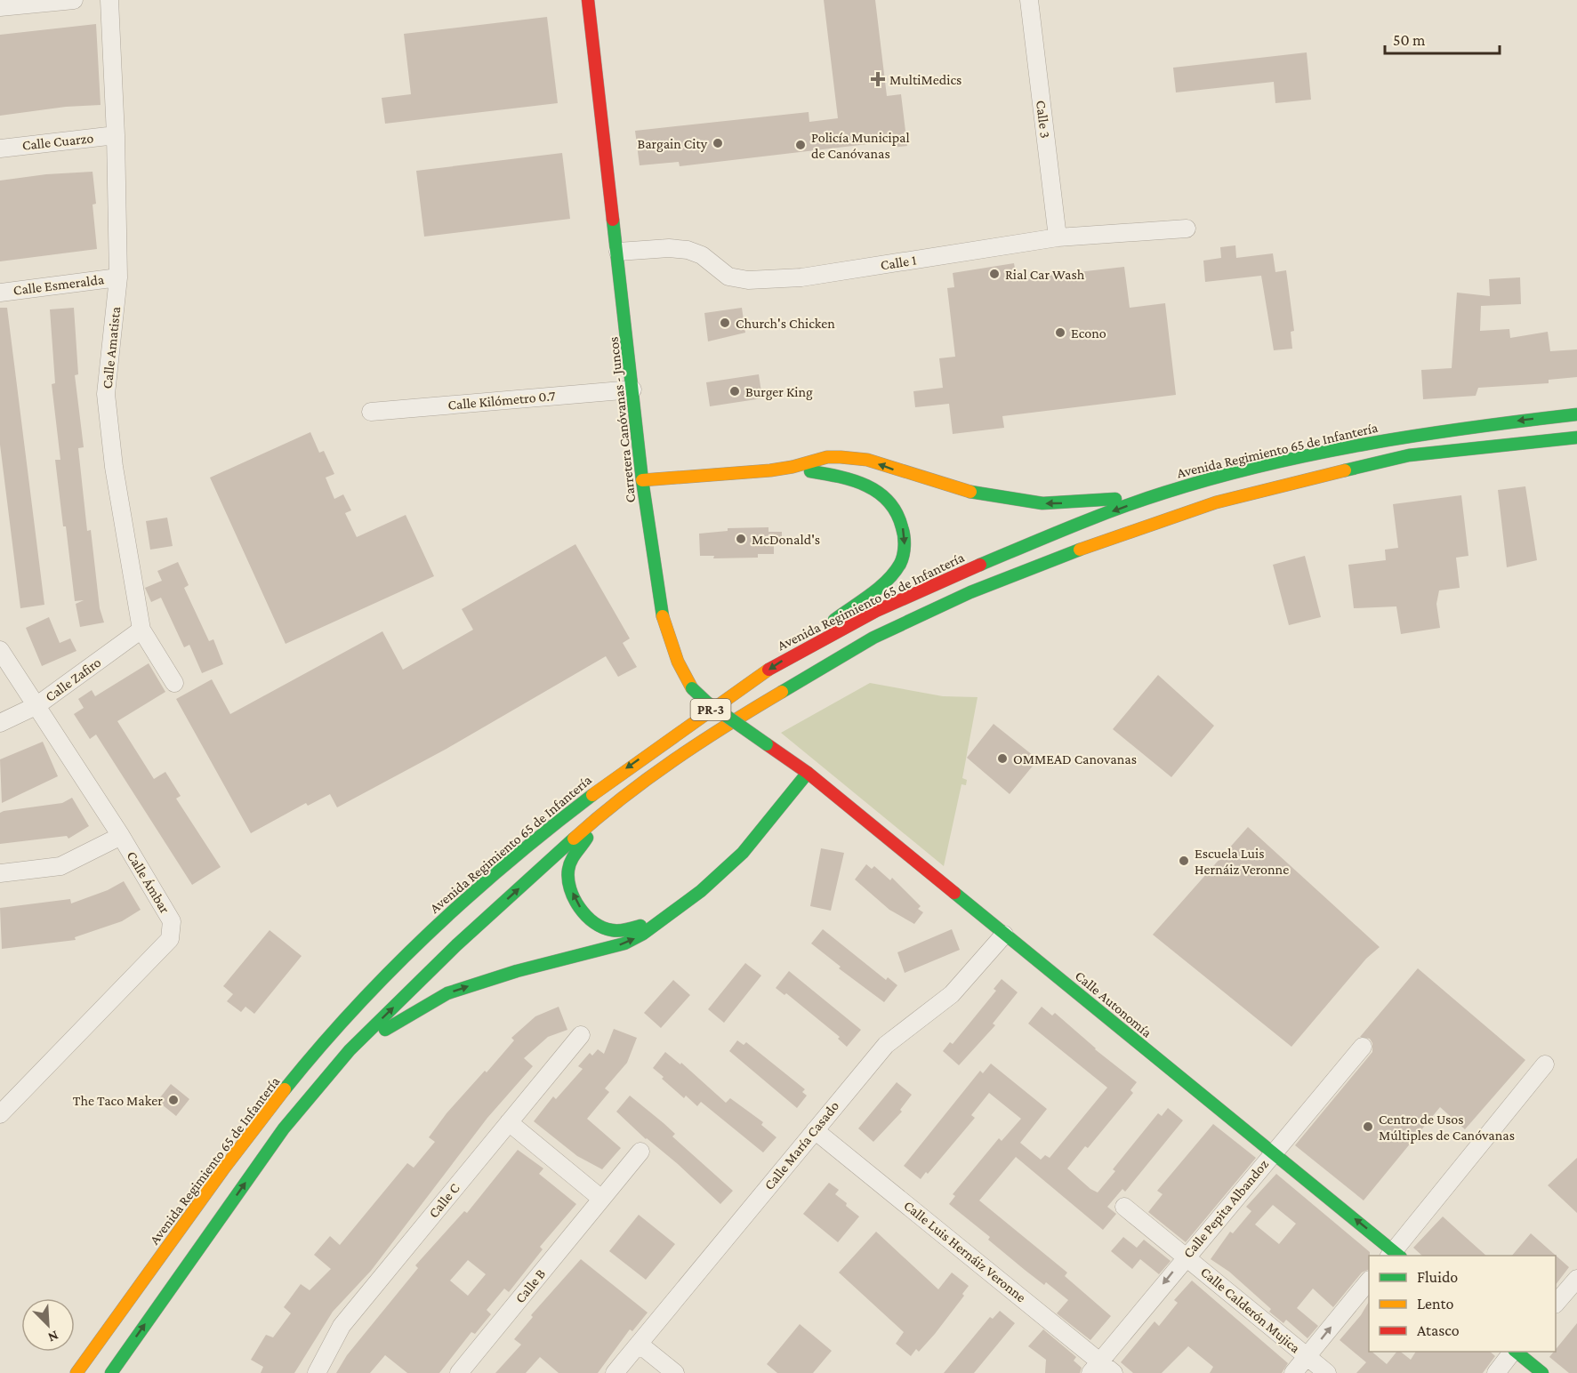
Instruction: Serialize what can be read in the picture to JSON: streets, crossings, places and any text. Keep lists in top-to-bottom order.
{
  "streets": {
    "main road": [
      "Carretera Canóvanas - Juncos",
      "Avenida Regimiento 65 de Infantería",
      "PR-3",
      "Calle Autonomía"
    ],
    "street": [
      "Calle 3",
      "Calle Cuarzo",
      "Calle 1",
      "Calle Esmeralda",
      "Calle Amatista",
      "Calle Kilómetro 0.7",
      "Calle Zafiro",
      "Calle Ámbar",
      "Calle María Casado",
      "Calle C",
      "Calle Pepita Albandoz",
      "Calle Luis Hernáiz Veronne",
      "Calle B",
      "Calle Calderón Mujica"
    ]
  },
  "crossings": [
    ["Calle 3", "Calle 1"],
    ["Calle Cuarzo", "Calle Amatista"],
    ["Calle 1", "Carretera Canóvanas - Juncos"],
    ["Calle Esmeralda", "Calle Amatista"],
    ["Calle Amatista", "Calle Zafiro"],
    ["Calle Kilómetro 0.7", "Carretera Canóvanas - Juncos"],
    ["Carretera Canóvanas - Juncos", "Calle Autonomía"],
    ["Calle Zafiro", "Calle Ámbar"],
    ["Calle Autonomía", "Calle María Casado"],
    ["Calle Autonomía", "Calle Pepita Albandoz"],
    ["Calle María Casado", "Calle Luis Hernáiz Veronne"],
    ["Calle Pepita Albandoz", "Calle Luis Hernáiz Veronne"],
    ["Calle Pepita Albandoz", "Calle Calderón Mujica"]
  ],
  "places": {
    "health": ["MultiMedics"],
    "other": [
      "Bargain City",
      "Policía Municipal de Canóvanas",
      "Rial Car Wash",
      "Church's Chicken",
      "Econo",
      "Burger King",
      "McDonald's",
      "OMMEAD Canovanas",
      "Escuela Luis Hernáiz Veronne",
      "The Taco Maker",
      "Centro de Usos Múltiples de Canóvanas"
    ]
  },
  "legend": ["Fluido", "Lento", "Atasco"],
  "scale_bar": "50 m",
  "north": "bottom right"
}
